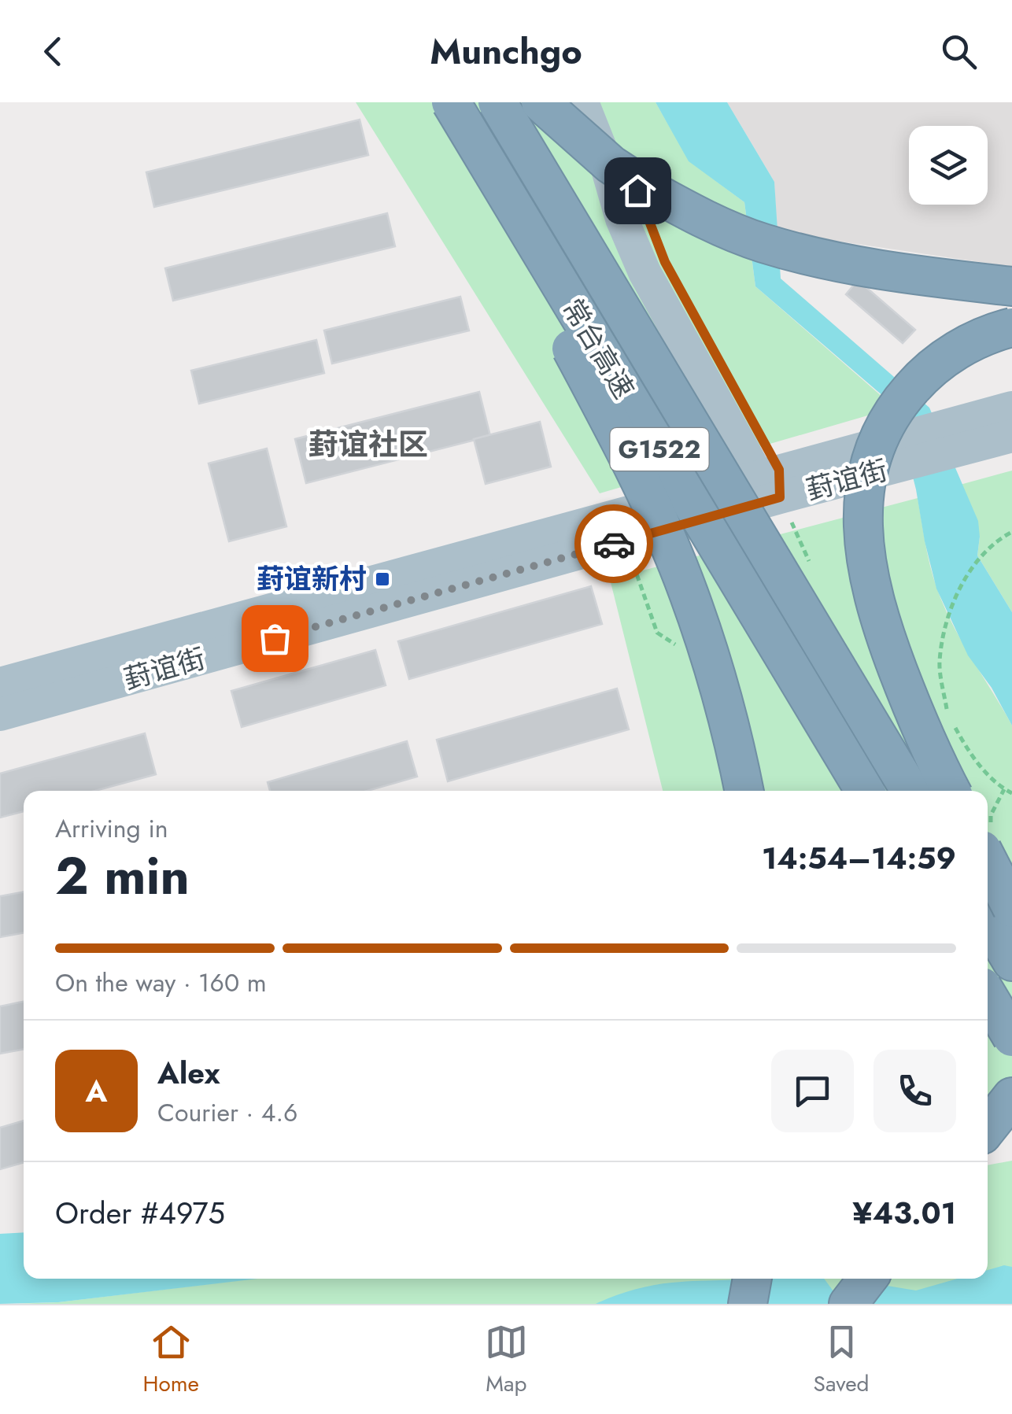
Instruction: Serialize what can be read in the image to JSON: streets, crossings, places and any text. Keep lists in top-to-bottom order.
{
  "streets": {
    "highway": ["常台高速", "G1522"],
    "main road": ["葑谊街"]
  },
  "districts": ["葑谊社区"],
  "places": {
    "transit": ["葑谊新村"]
  },
  "page": {
    "header": "Munchgo",
    "heading": ["2 min", "Arriving in", "14:54–14:59"],
    "panel": [
      "Alex",
      "Courier · 4.6",
      "Order #4975",
      "¥43.01"
    ],
    "bar": "On the way · 160 m",
    "round": "A",
    "tabs": ["Home", "Map", "Saved"]
  }
}
